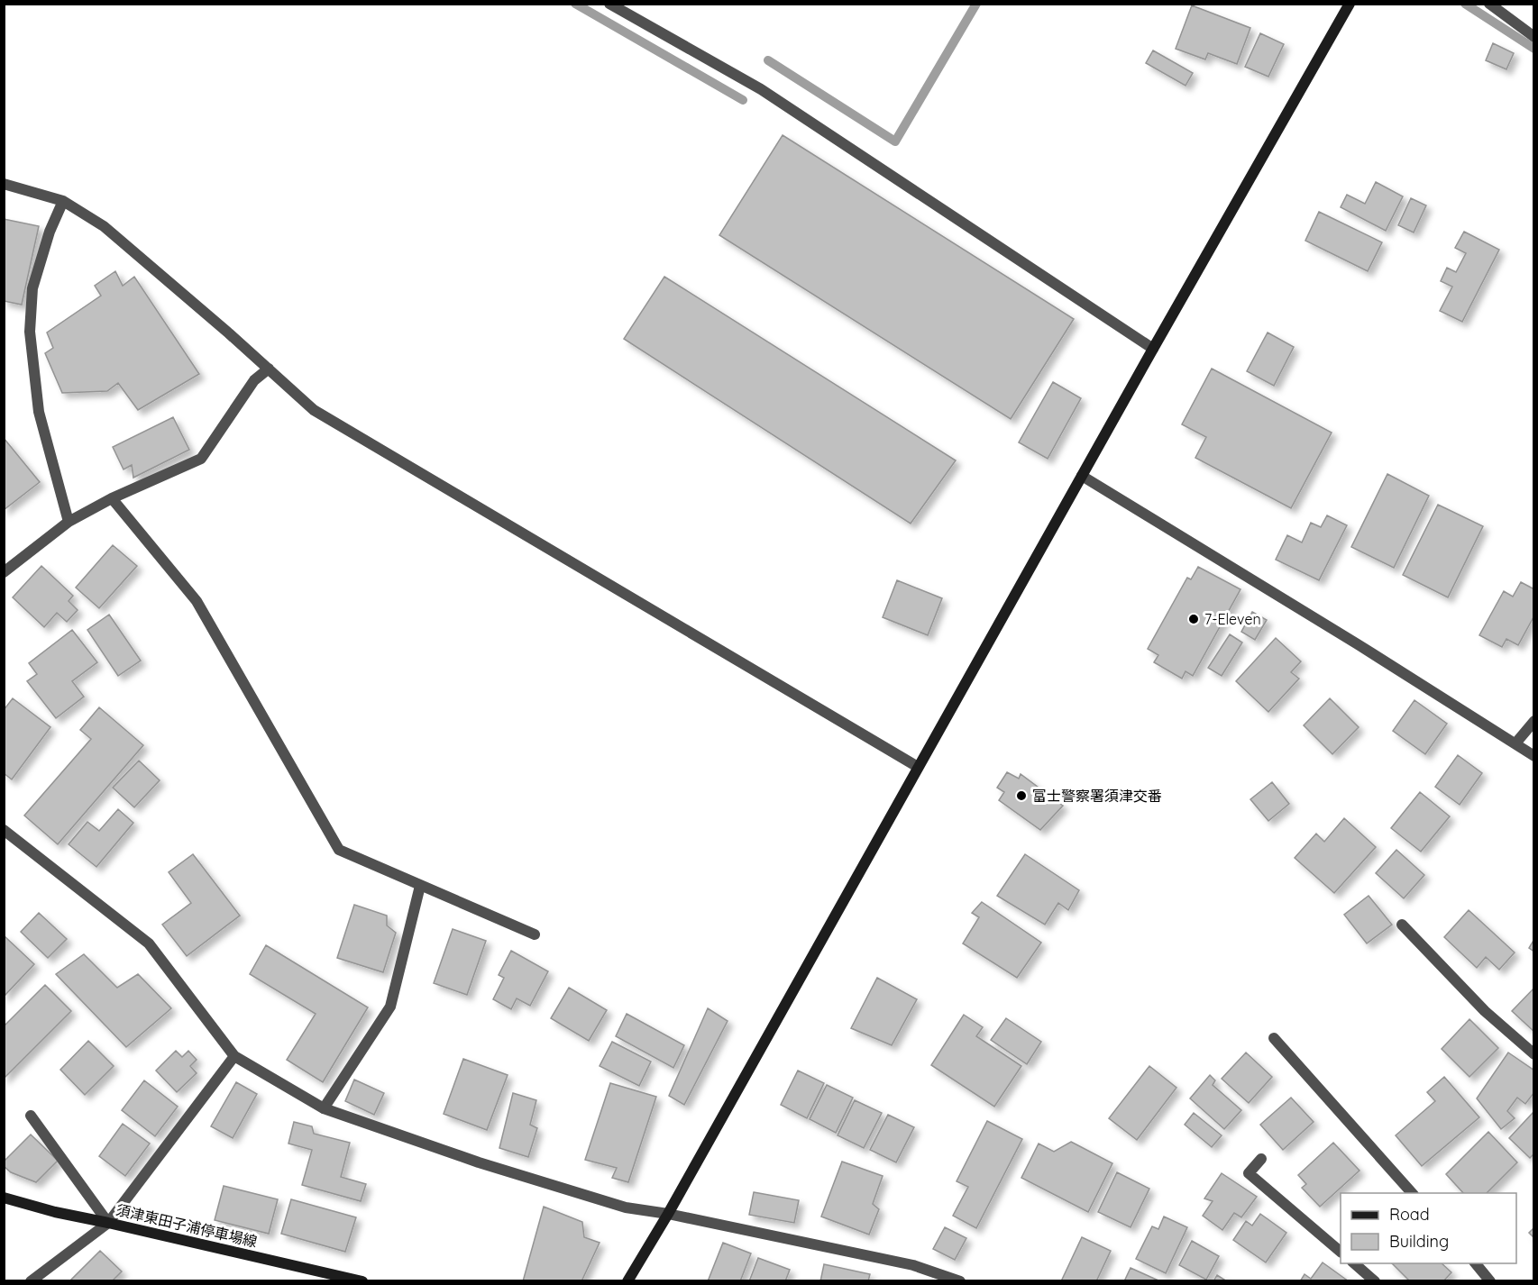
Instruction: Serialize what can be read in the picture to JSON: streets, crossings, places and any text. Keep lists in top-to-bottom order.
{
  "streets": {
    "street": ["須津東田子浦停車場線"]
  },
  "places": ["7-Eleven", "富士警察署須津交番"],
  "legend": ["Road", "Building"]
}
